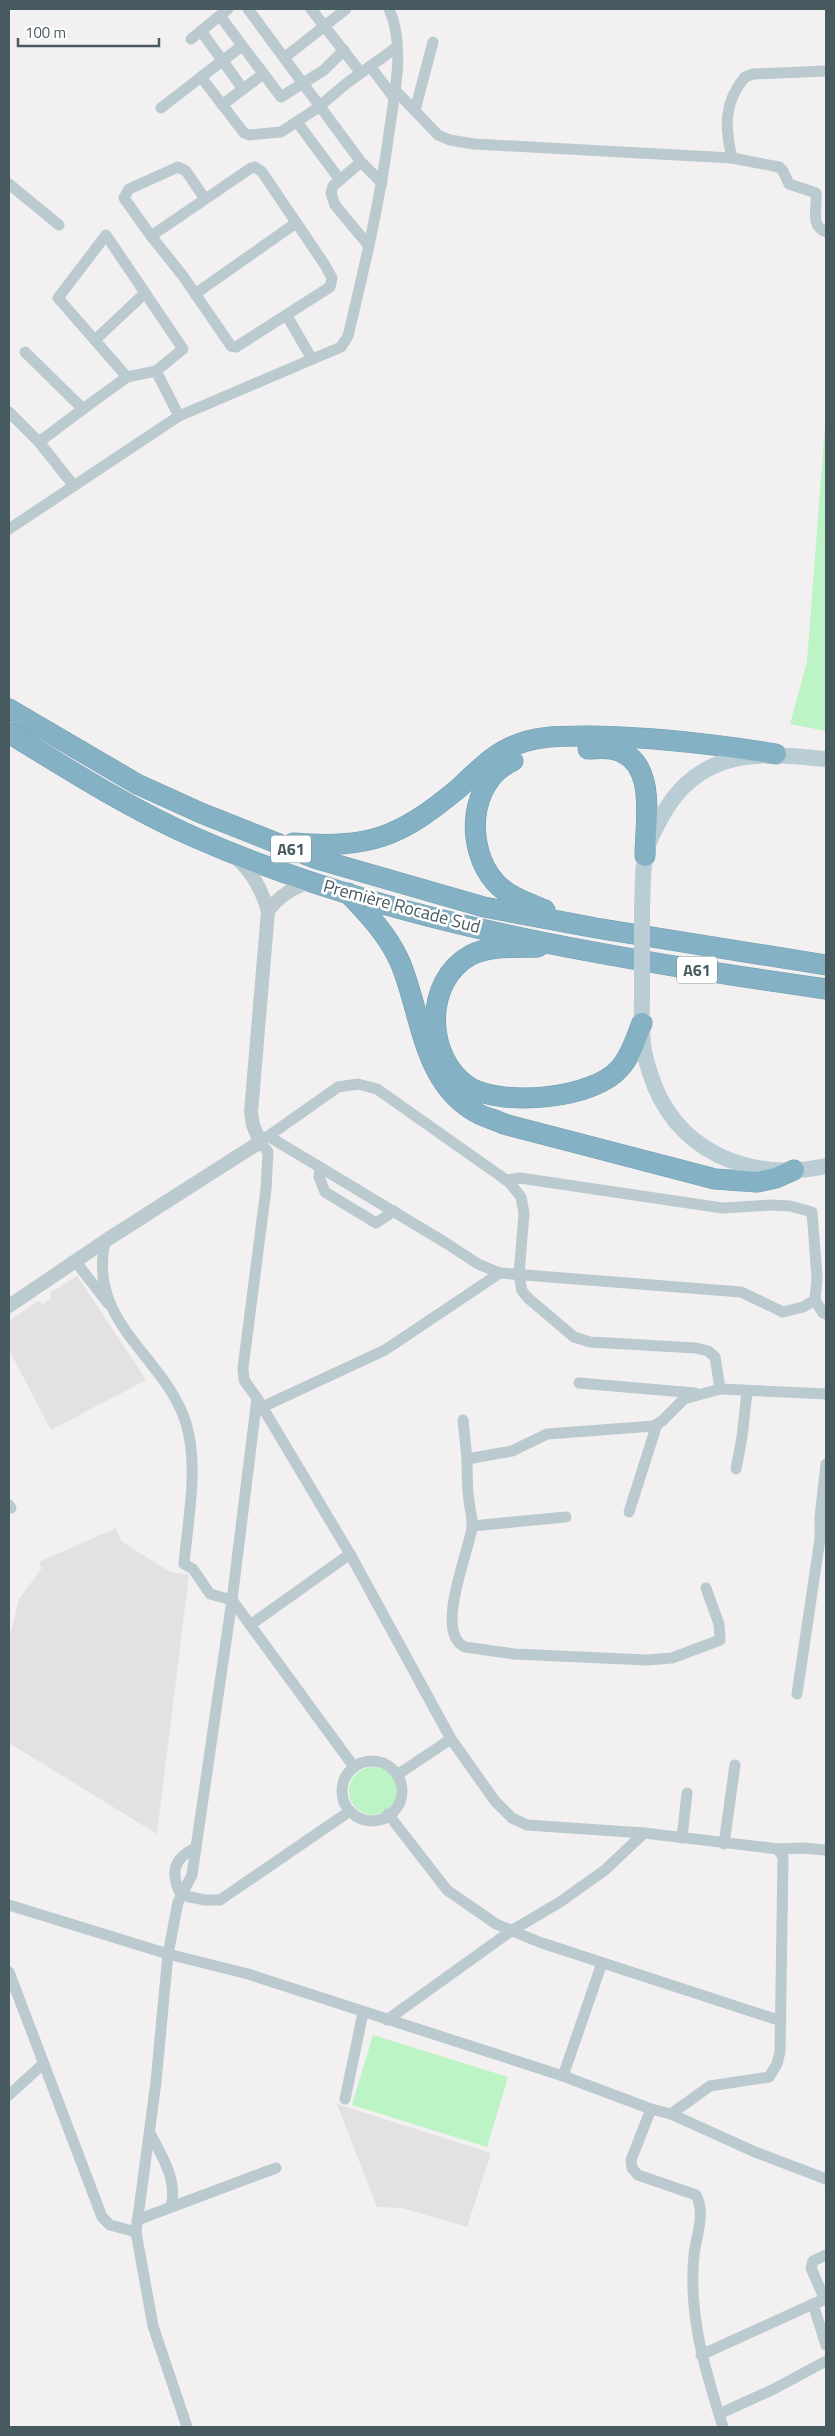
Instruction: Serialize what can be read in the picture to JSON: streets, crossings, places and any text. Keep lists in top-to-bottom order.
{
  "streets": {
    "highway": ["A61", "Première Rocade Sud"]
  },
  "scale_bar": "100 m"
}
